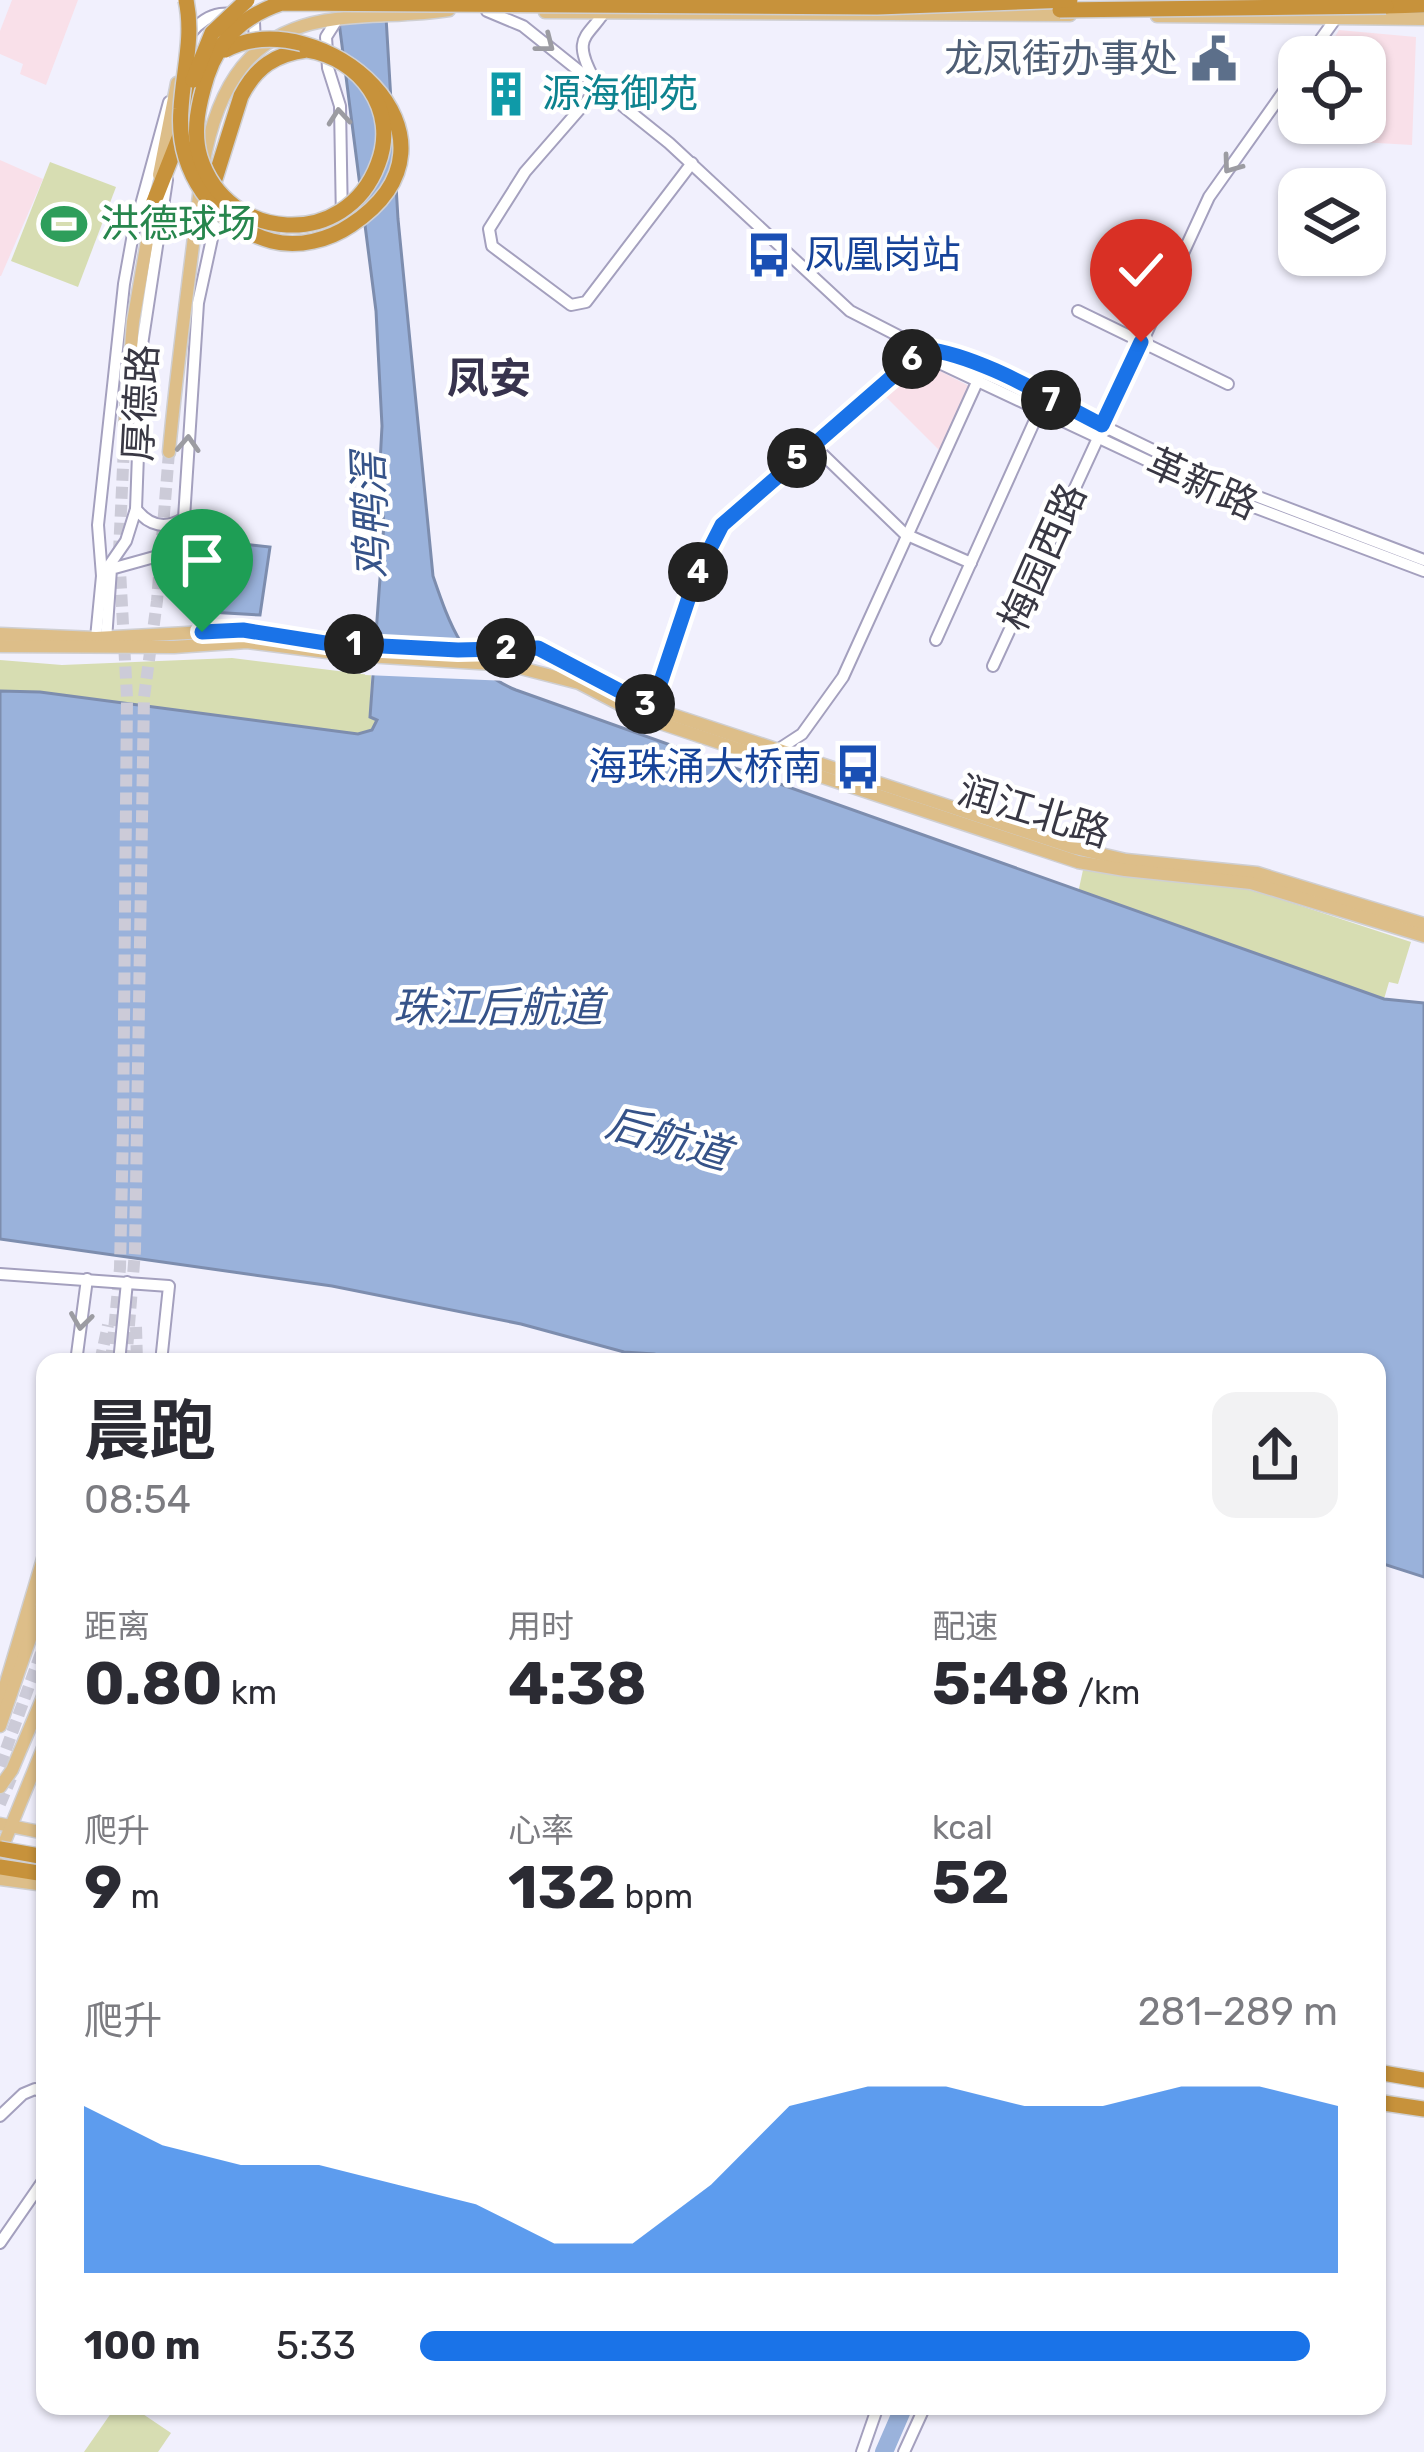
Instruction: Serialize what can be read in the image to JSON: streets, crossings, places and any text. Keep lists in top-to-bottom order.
{
  "streets": {
    "main road": ["润江北路"],
    "street": ["厚德路", "革新路", "梅园西路"]
  },
  "crossings": [
    ["革新路", "梅园西路"]
  ],
  "one_way": ["梅园西路"],
  "districts": ["凤安"],
  "water": ["鸡鸭滘", "珠江后航道", "后航道"],
  "places": {
    "public building": ["龙凤街办事处"],
    "building": ["源海御苑"],
    "sports": ["洪德球场"],
    "bus stop": ["凤凰岗站", "海珠涌大桥南"]
  },
  "page": {
    "pins": [
      "6",
      "7",
      "5",
      "4",
      "1",
      "2",
      "3"
    ],
    "heading": ["晨跑", "08:54"],
    "stats": [
      ["距离", "0.80 km"],
      ["用时", "4:38"],
      ["配速", "5:48 /km"],
      ["爬升", "9 m"],
      ["心率", "132 bpm"],
      ["kcal", "52"]
    ],
    "chart": ["爬升", "281–289 m"],
    "list": [
      {
        "name": "100 m",
        "note": "5:33"
      }
    ]
  }
}
